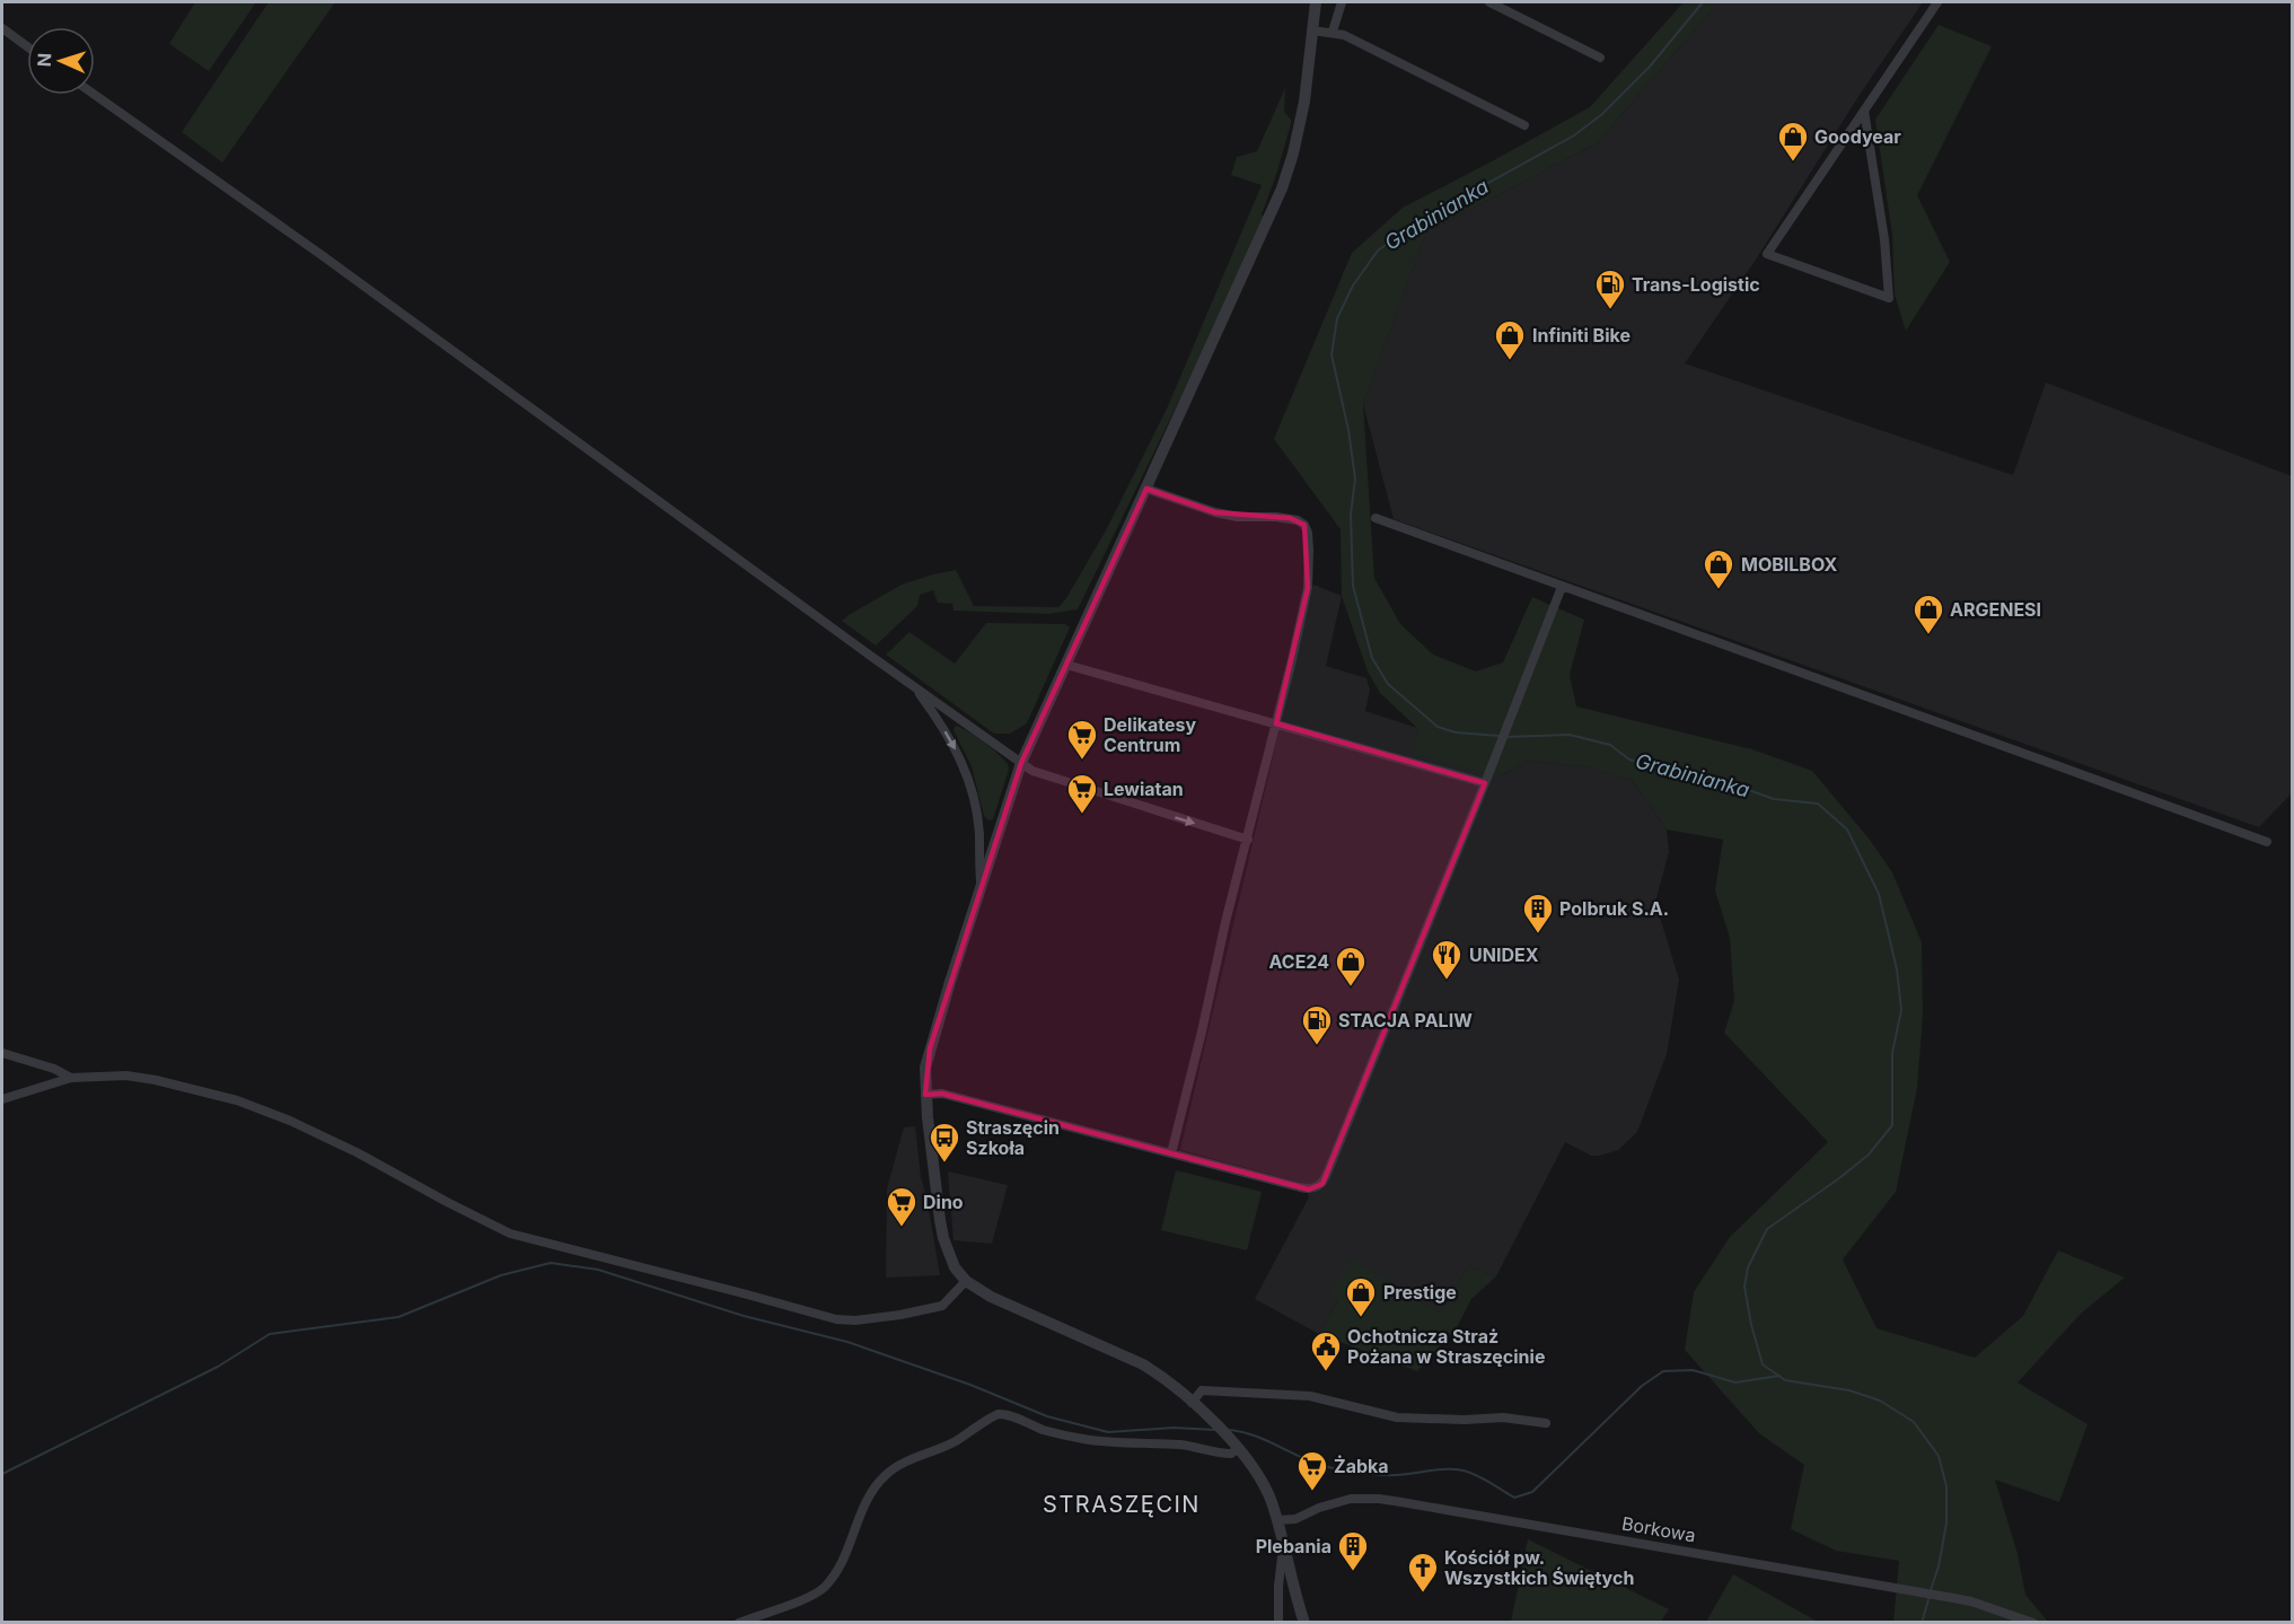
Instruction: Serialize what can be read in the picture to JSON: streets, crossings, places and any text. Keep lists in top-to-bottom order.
{
  "streets": {
    "street": ["Borkowa"]
  },
  "districts": ["STRASZĘCIN"],
  "water": ["Grabinianka"],
  "places": {
    "shop": [
      "Goodyear",
      "Infiniti Bike",
      "MOBILBOX",
      "ARGENESI",
      "ACE24",
      "Prestige"
    ],
    "fuel station": ["Trans-Logistic", "STACJA PALIW"],
    "supermarket": [
      "Delikatesy Centrum",
      "Lewiatan",
      "Dino",
      "Żabka"
    ],
    "building": ["Polbruk S.A.", "Plebania"],
    "restaurant": ["UNIDEX"],
    "bus stop": ["Straszęcin Szkoła"],
    "public building": ["Ochotnicza Straż Pożana w Straszęcinie"],
    "church": ["Kościół pw. Wszystkich Świętych"]
  },
  "north": "left"
}
